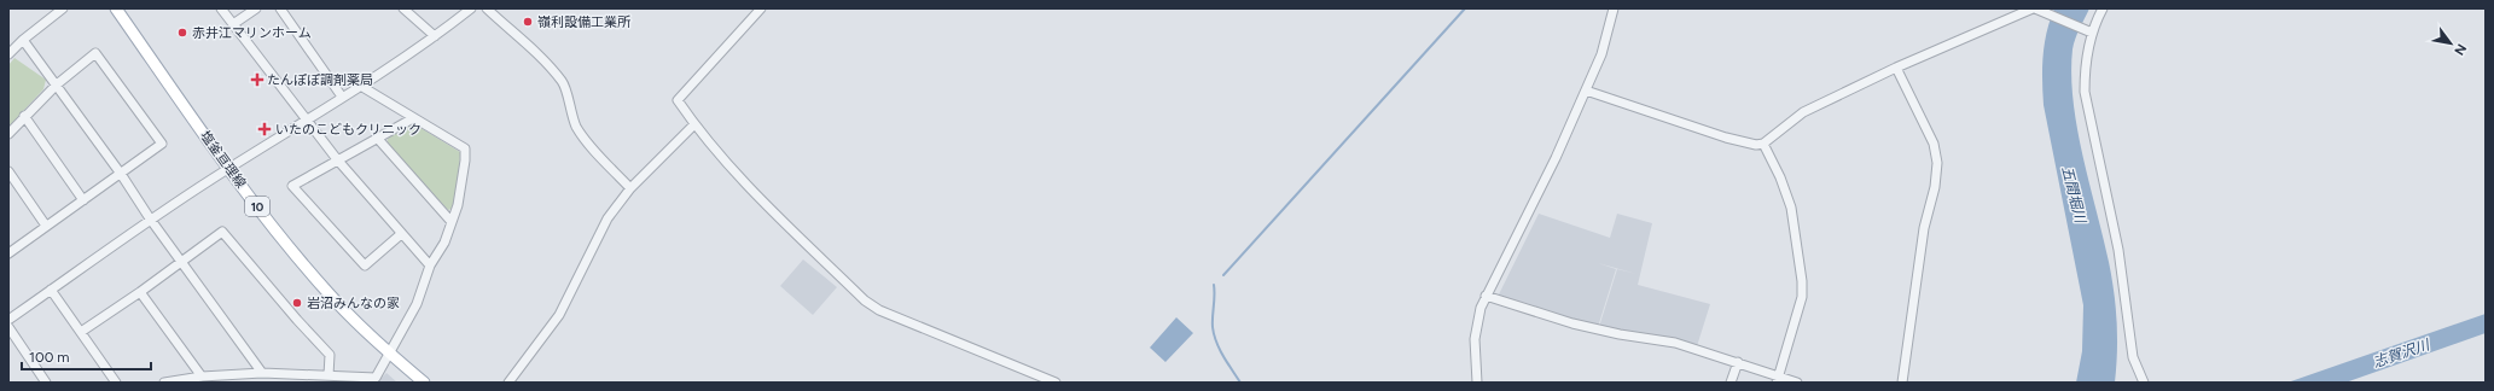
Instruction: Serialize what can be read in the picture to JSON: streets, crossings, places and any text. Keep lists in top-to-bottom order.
{
  "streets": {
    "main road": ["塩釜亘理線", "10"]
  },
  "water": ["五間堀川", "志賀沢川"],
  "places": {
    "other": ["嶺利設備工業所", "赤井江マリンホーム", "岩沼みんなの家"],
    "health": ["たんぽぽ調剤薬局", "いたのこどもクリニック"]
  },
  "scale_bar": "100 m",
  "north": "bottom right"
}
